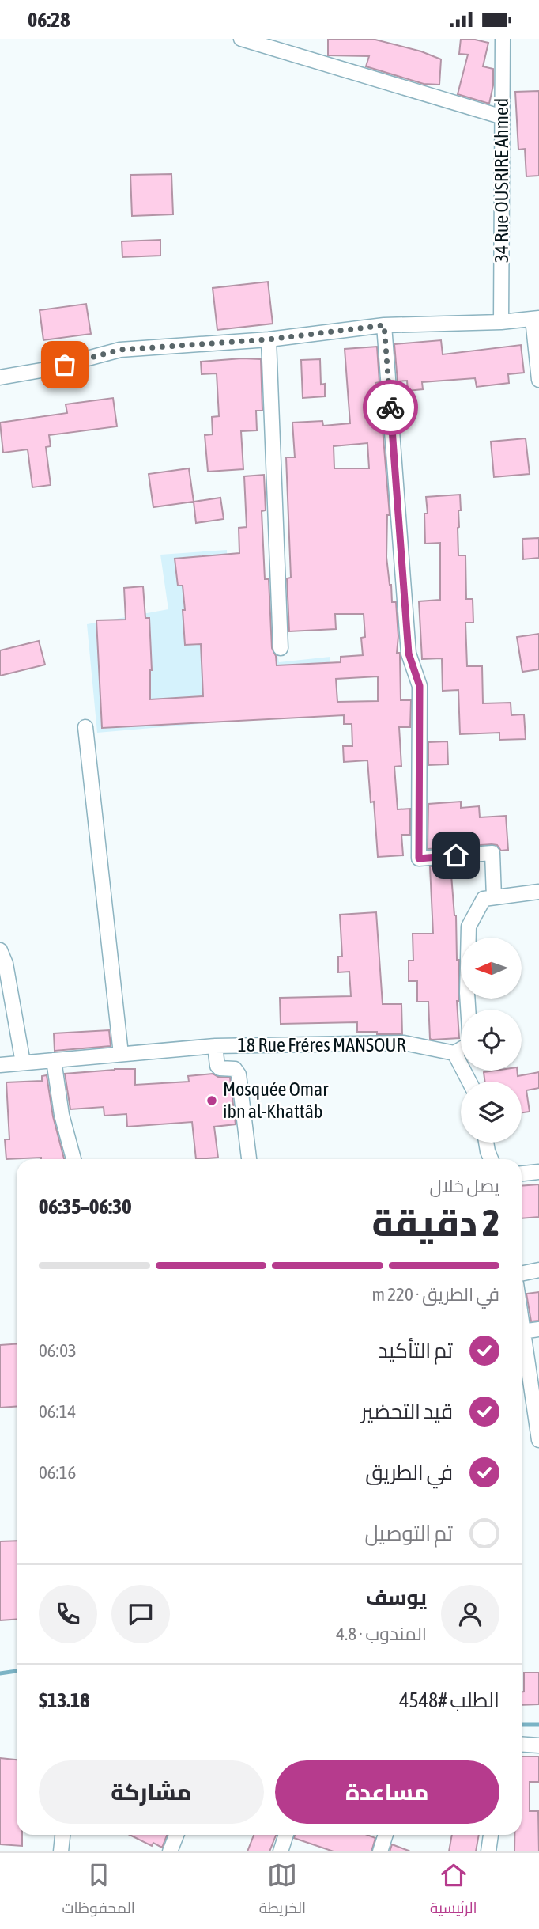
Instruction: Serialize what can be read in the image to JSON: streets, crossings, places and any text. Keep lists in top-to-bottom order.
{
  "streets": {
    "street": ["34 Rue OUSRIRE Ahmed", "18 Rue Fréres MANSOUR"]
  },
  "places": ["Mosquée Omar ibn al-Khattâb"],
  "north": "left",
  "page": {
    "status": "06:28",
    "heading": ["2 دقيقة", "يصل خلال", "06:30–06:35"],
    "panel": [
      "يوسف",
      "المندوب · 4.8",
      "الطلب #4548",
      "$13.18"
    ],
    "bar": "في الطريق · 220 m",
    "list": [
      ["تم التأكيد", "06:03"],
      ["قيد التحضير", "06:14"],
      ["في الطريق", "06:16"],
      "تم التوصيل"
    ],
    "buttons": ["مساعدة", "مشاركة"],
    "tabs": ["الرئيسية", "الخريطة", "المحفوظات"]
  }
}
